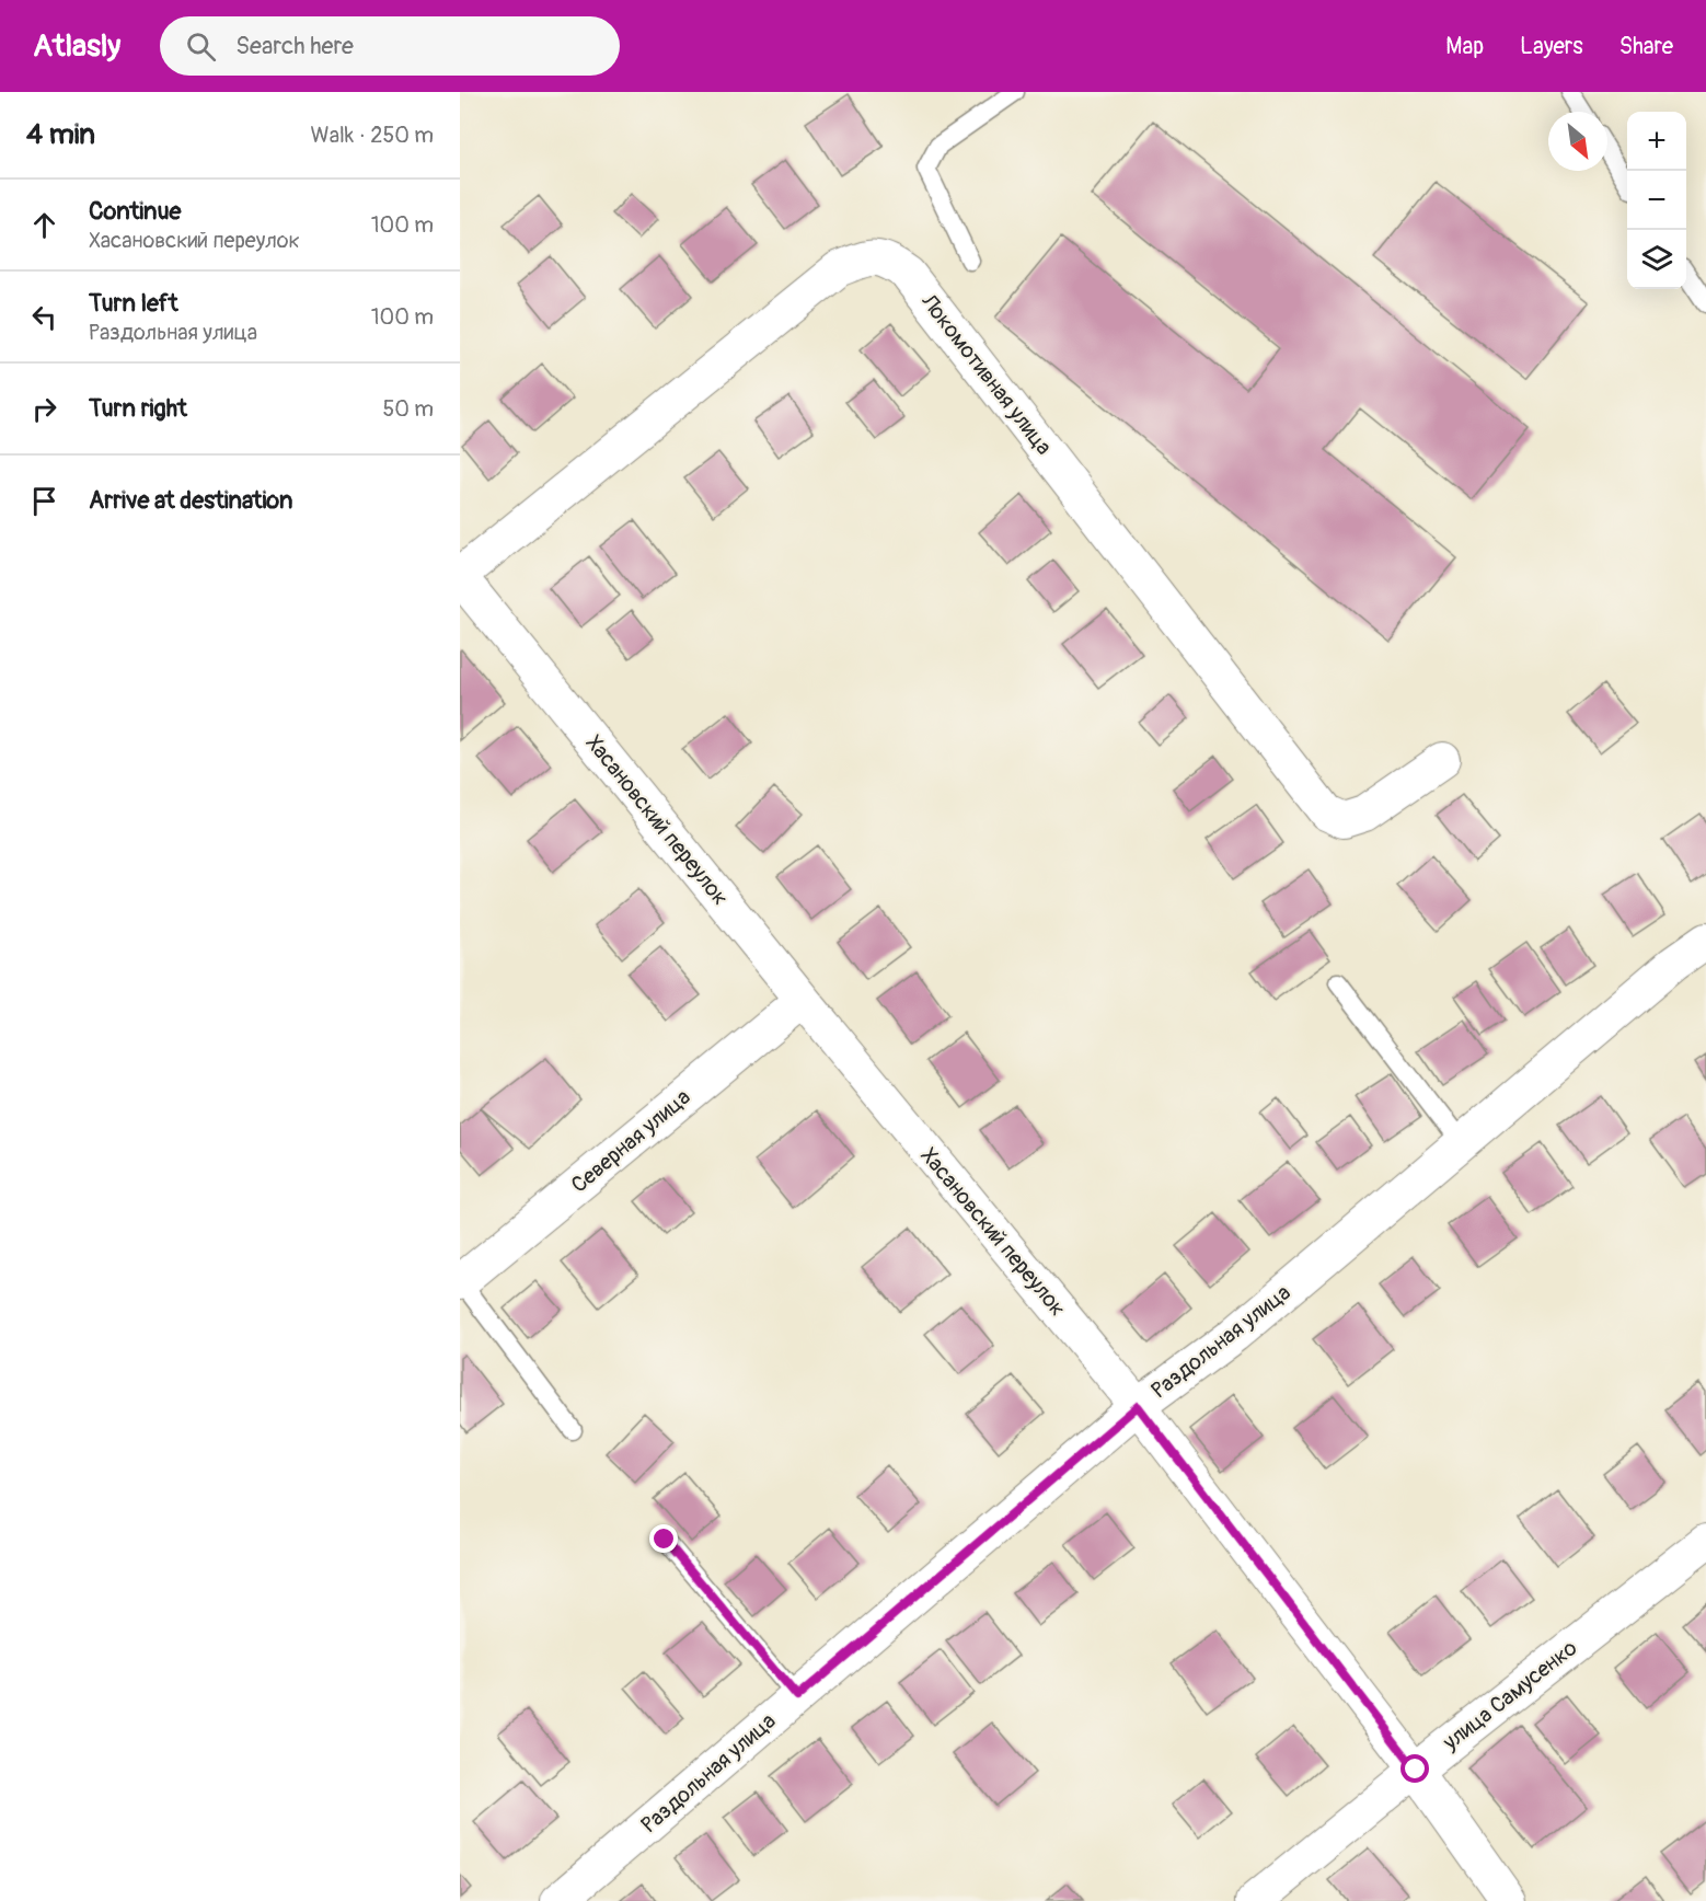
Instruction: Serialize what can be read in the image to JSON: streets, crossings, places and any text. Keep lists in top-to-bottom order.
{
  "streets": {
    "street": [
      "Локомотивная улица",
      "Хасановский переулок",
      "Северная улица",
      "Раздольная улица",
      "улица Самусенко"
    ]
  },
  "crossings": [
    ["Локомотивная улица", "Хасановский переулок"],
    ["Хасановский переулок", "Северная улица"],
    ["Хасановский переулок", "Раздольная улица"],
    ["Хасановский переулок", "улица Самусенко"]
  ],
  "north": "bottom right",
  "page": {
    "header": "Atlasly",
    "search": "Search here",
    "nav": ["Map", "Layers", "Share"],
    "heading": ["4 min", "Walk · 250 m"],
    "map_buttons": ["+", "−"],
    "list": [
      ["Continue", "Хасановский переулок", "100 m"],
      ["Turn left", "Раздольная улица", "100 m"],
      ["Turn right", "50 m"],
      "Arrive at destination"
    ]
  }
}
